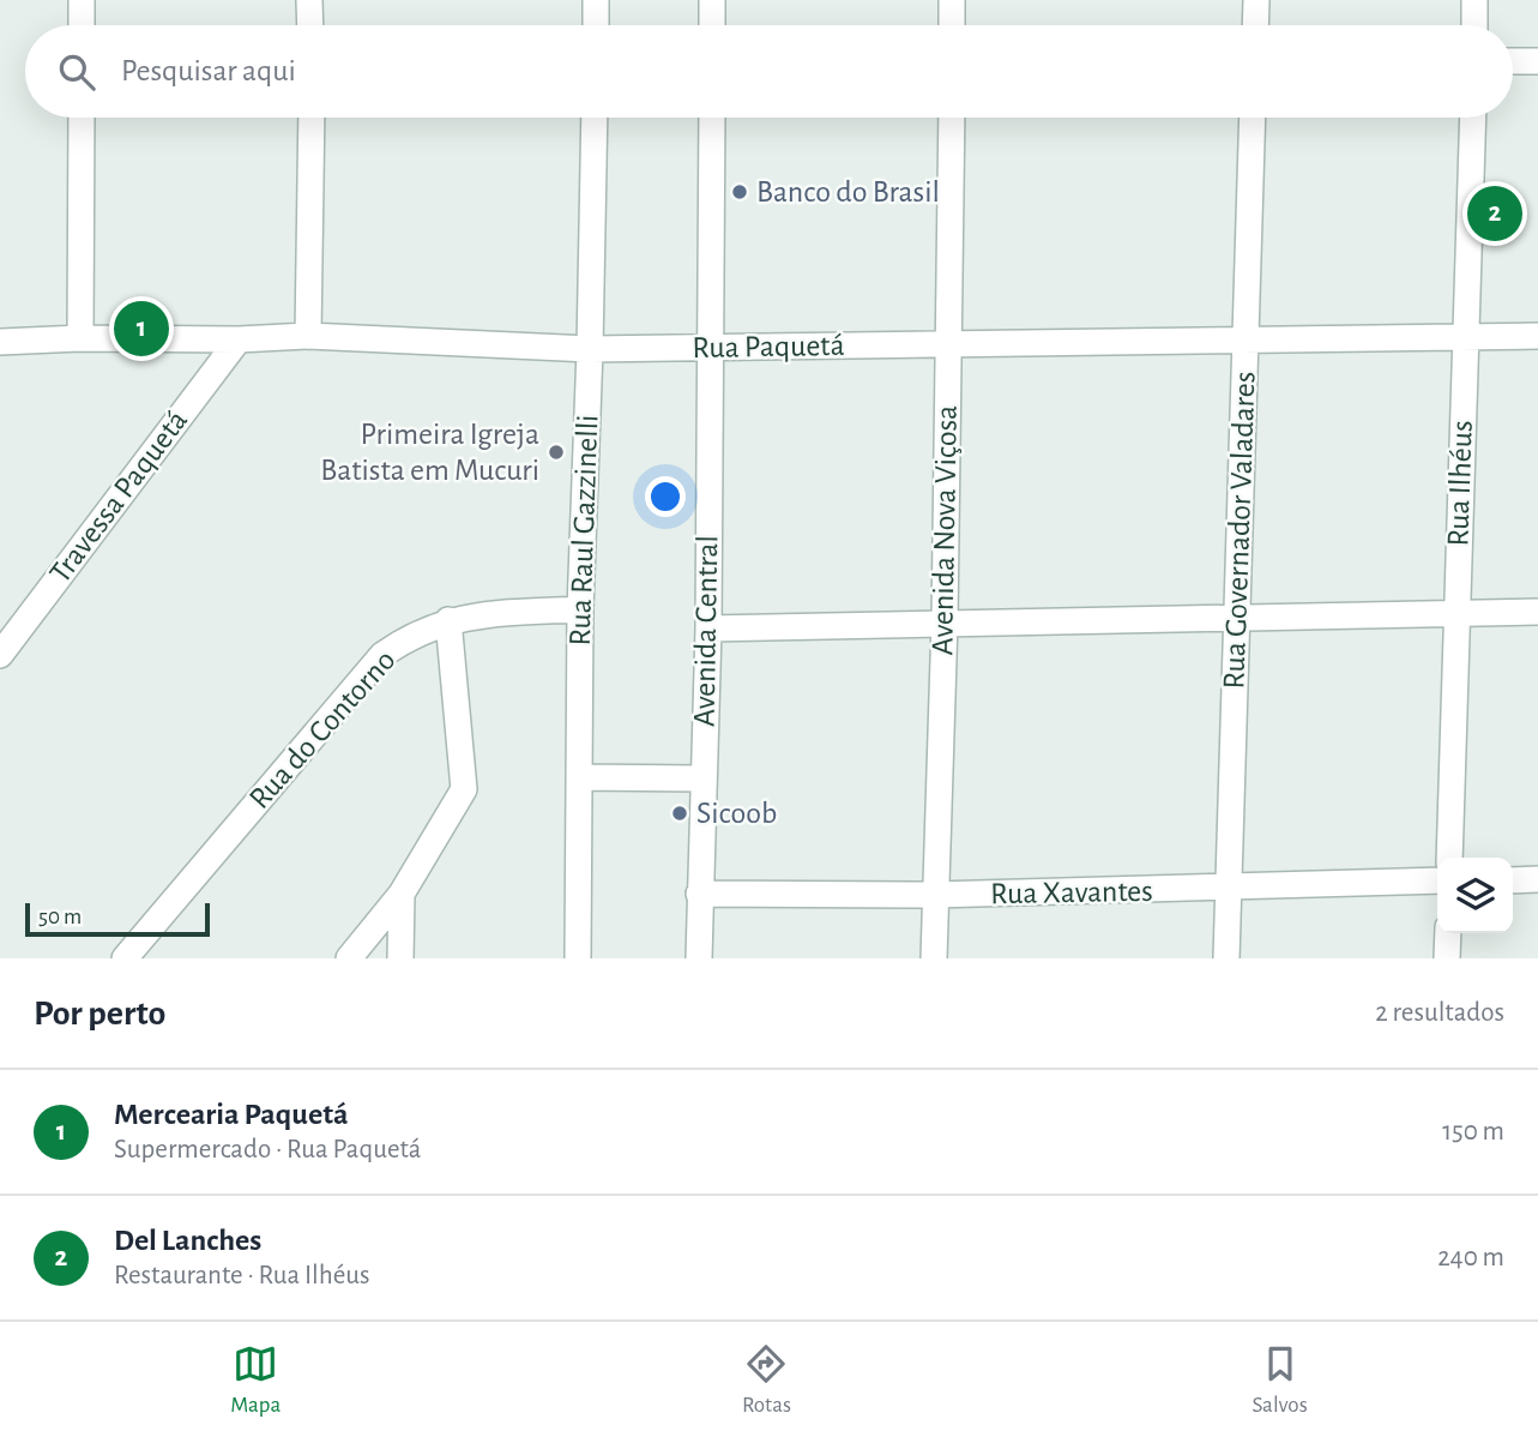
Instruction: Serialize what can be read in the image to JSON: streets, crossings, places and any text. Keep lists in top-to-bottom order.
{
  "streets": {
    "street": [
      "Rua Paquetá",
      "Rua Ilhéus",
      "Travessa Paquetá",
      "Rua Raul Gazzinelli",
      "Avenida Nova Viçosa",
      "Rua Governador Valadares",
      "Avenida Central",
      "Rua do Contorno",
      "Rua Xavantes"
    ]
  },
  "crossings": [
    ["Rua Paquetá", "Rua Ilhéus"],
    ["Rua Paquetá", "Travessa Paquetá"],
    ["Rua Paquetá", "Rua Raul Gazzinelli"],
    ["Rua Paquetá", "Avenida Nova Viçosa"],
    ["Rua Paquetá", "Rua Governador Valadares"],
    ["Rua Paquetá", "Avenida Central"],
    ["Rua Raul Gazzinelli", "Rua do Contorno"],
    ["Avenida Nova Viçosa", "Rua Xavantes"],
    ["Rua Governador Valadares", "Rua Xavantes"],
    ["Avenida Central", "Rua Xavantes"]
  ],
  "places": ["Banco do Brasil", "Primeira Igreja Batista em Mucuri", "Sicoob"],
  "scale_bar": "50 m",
  "page": {
    "search": "Pesquisar aqui",
    "pins": ["2", "1"],
    "scale": "50 m",
    "heading": ["Por perto", "2 resultados"],
    "list": [
      {
        "mark": "1",
        "name": "Mercearia Paquetá",
        "note": "Supermercado · Rua Paquetá",
        "value": "150 m"
      },
      {
        "mark": "2",
        "name": "Del Lanches",
        "note": "Restaurante · Rua Ilhéus",
        "value": "240 m"
      }
    ],
    "nav": ["Mapa", "Rotas", "Salvos"]
  }
}
